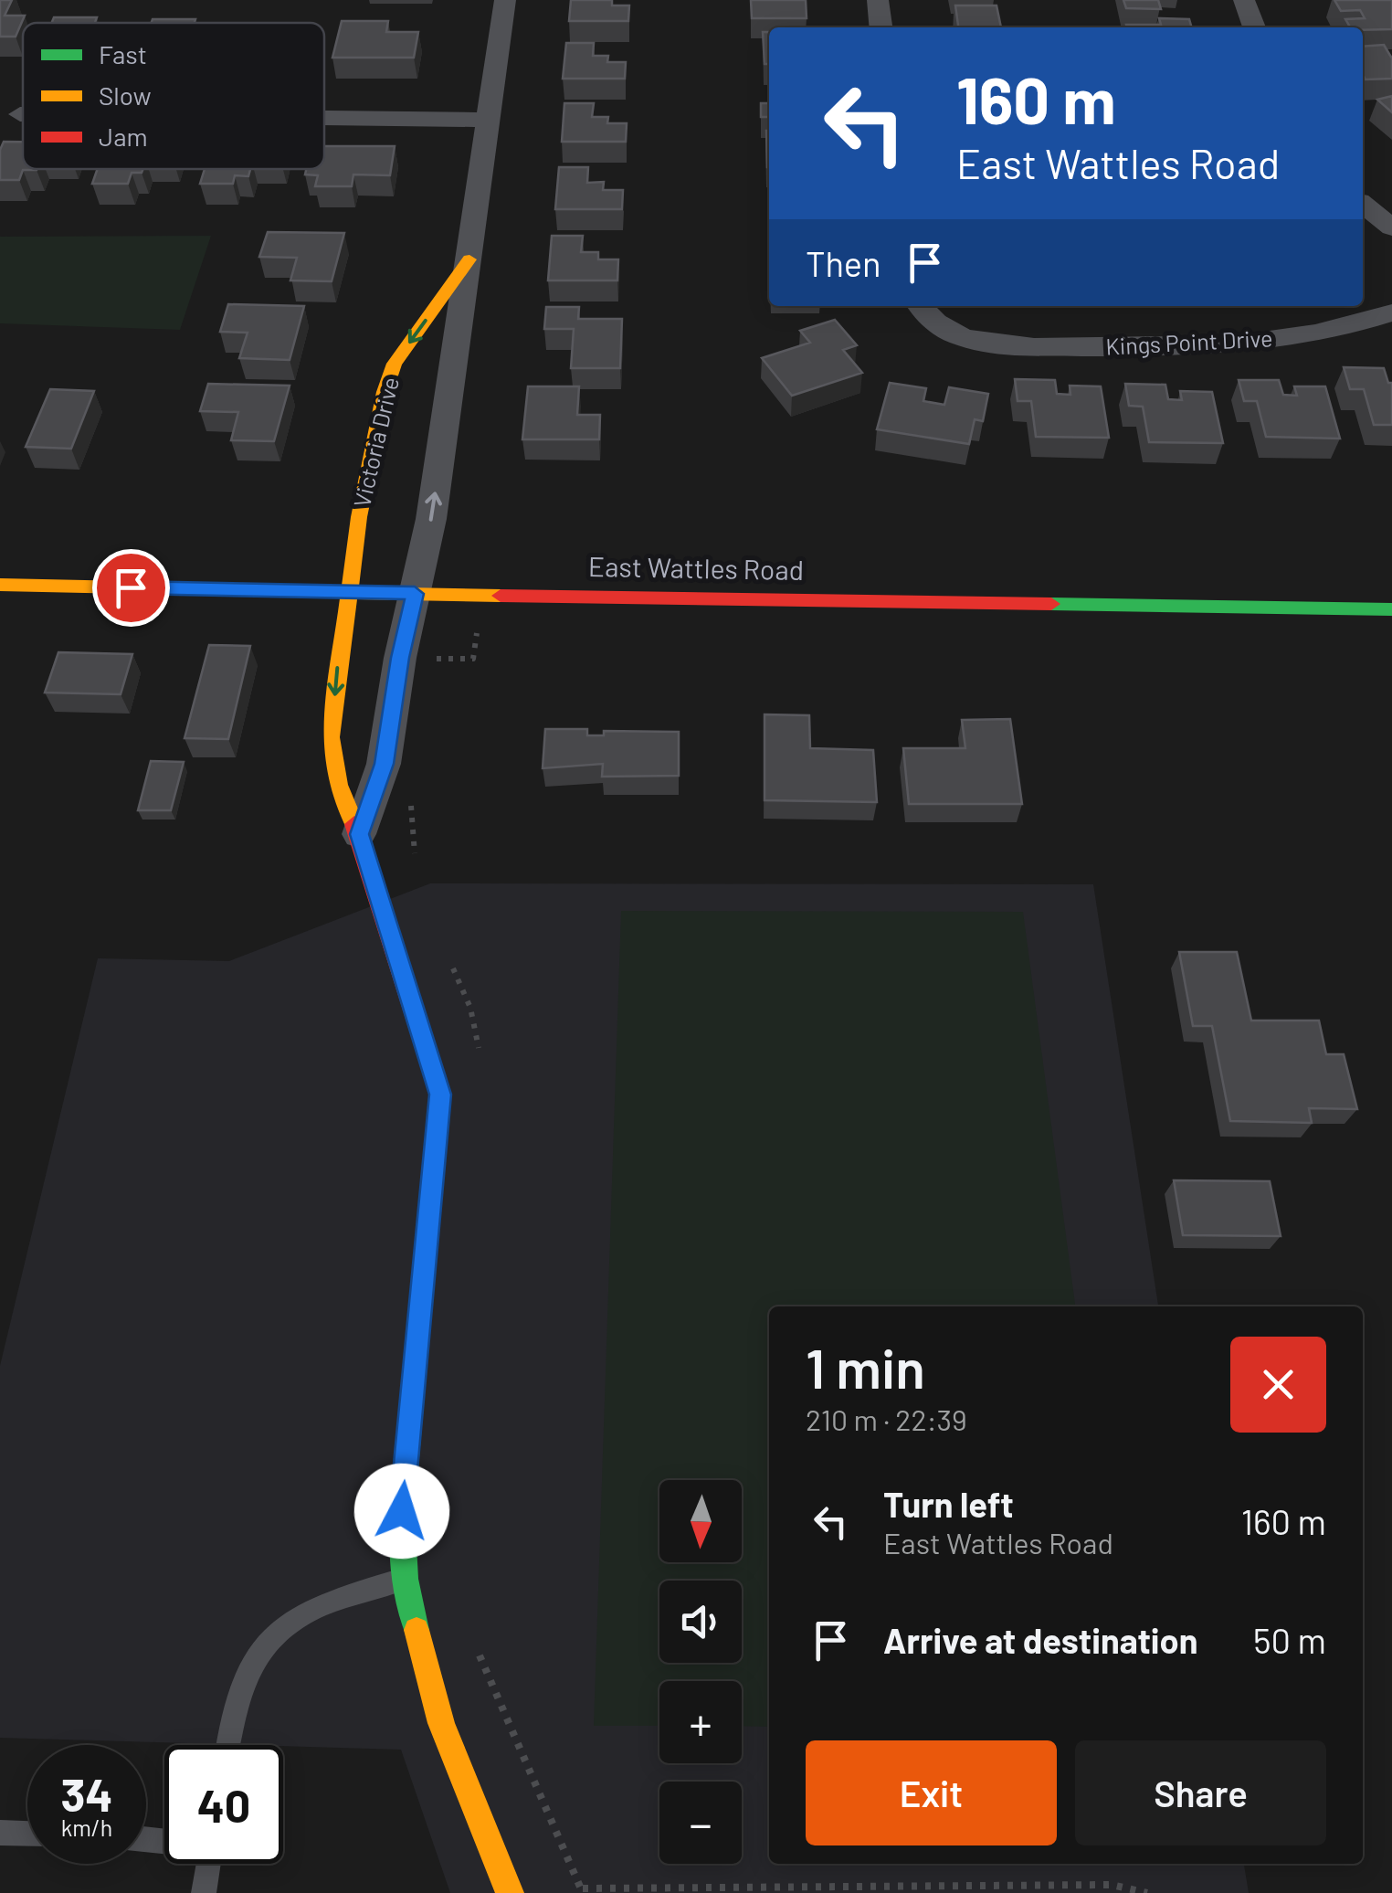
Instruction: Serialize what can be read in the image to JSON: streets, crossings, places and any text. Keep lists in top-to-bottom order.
{
  "streets": {
    "street": ["Kings Point Drive", "Victoria Drive", "East Wattles Road"]
  },
  "crossings": [
    ["Victoria Drive", "East Wattles Road"]
  ],
  "legend": ["Fast", "Slow", "Jam"],
  "north": "bottom",
  "page": {
    "turn": ["160 m", "East Wattles Road"],
    "then": "Then",
    "heading": ["1 min", "210 m · 22:39"],
    "list": [
      {
        "name": "Turn left",
        "note": "East Wattles Road",
        "value": "160 m"
      },
      {
        "name": "Arrive at destination",
        "value": "50 m"
      }
    ],
    "map_buttons": ["+", "−"],
    "buttons": ["Exit", "Share"],
    "speed": "34 km/h",
    "limit": "40"
  }
}
